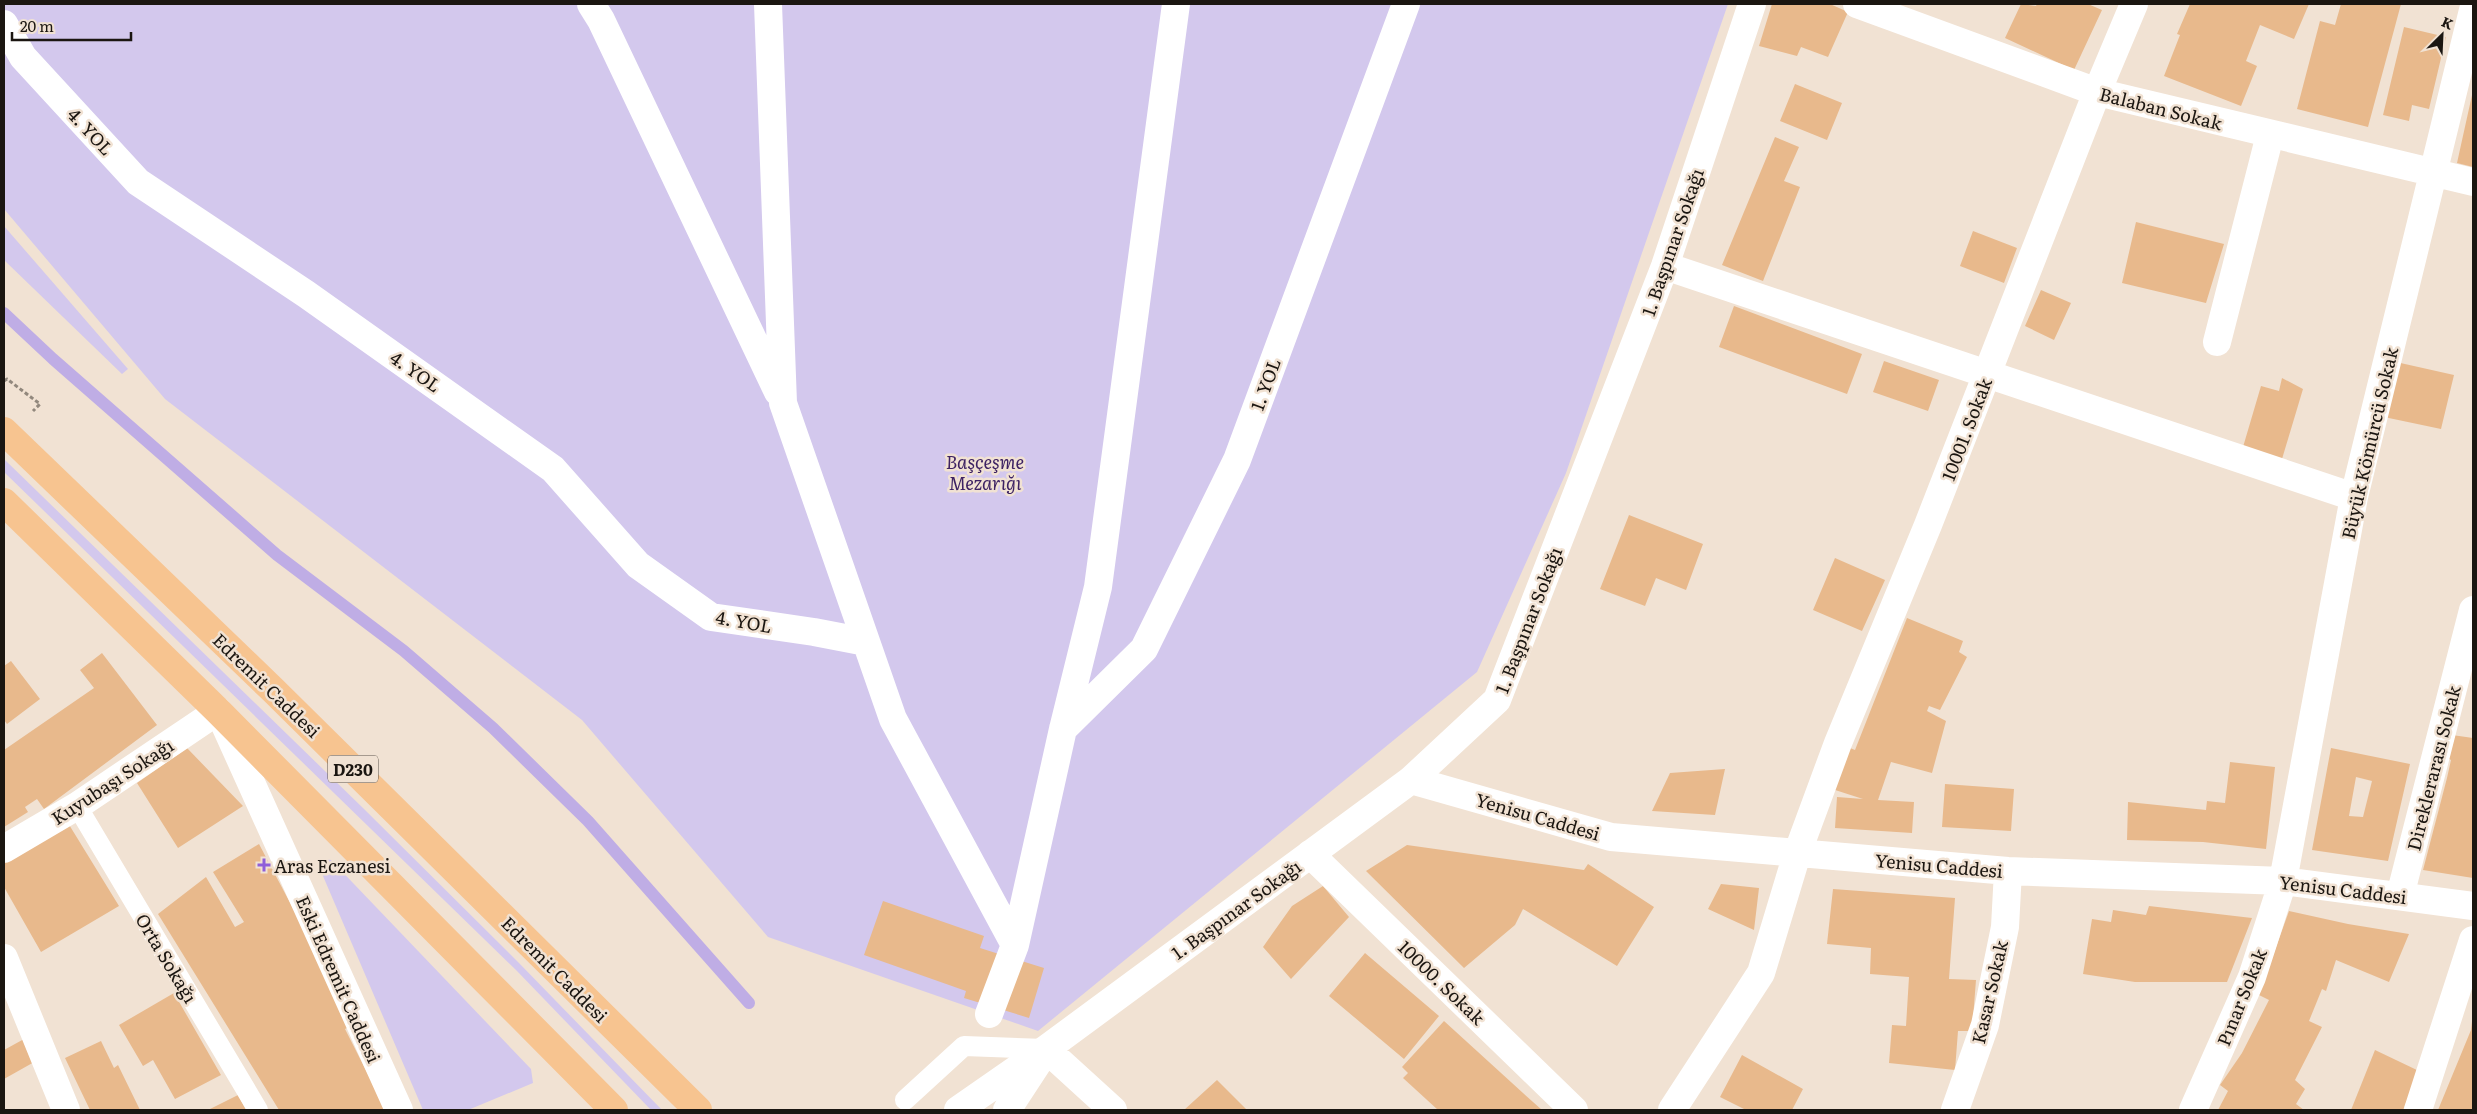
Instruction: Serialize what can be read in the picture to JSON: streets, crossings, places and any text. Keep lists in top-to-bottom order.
{
  "streets": {
    "highway": ["Edremit Caddesi", "D230"],
    "street": [
      "Balaban Sokak",
      "4. YOL",
      "1. Başpınar Sokağı",
      "1. YOL",
      "10001. Sokak",
      "Büyük Kömürcü Sokak",
      "Direklerarası Sokak",
      "Kuyubaşı Sokağı",
      "Yenisu Caddesi",
      "Eski Edremit Caddesi",
      "10000. Sokak",
      "Kasar Sokak",
      "Pınar Sokak"
    ],
    "lane": ["Orta Sokağı"]
  },
  "crossings": [
    ["Balaban Sokak", "10001. Sokak"],
    ["Balaban Sokak", "Büyük Kömürcü Sokak"],
    ["1. Başpınar Sokağı", "Yenisu Caddesi"],
    ["1. Başpınar Sokağı", "10000. Sokak"],
    ["10001. Sokak", "Yenisu Caddesi"],
    ["Büyük Kömürcü Sokak", "Yenisu Caddesi"],
    ["Büyük Kömürcü Sokak", "Pınar Sokak"],
    ["Direklerarası Sokak", "Yenisu Caddesi"],
    ["Kuyubaşı Sokağı", "Orta Sokağı"],
    ["Kuyubaşı Sokağı", "Eski Edremit Caddesi"],
    ["Yenisu Caddesi", "Kasar Sokak"],
    ["Yenisu Caddesi", "Pınar Sokak"]
  ],
  "parks": ["Başçeşme Mezarığı"],
  "places": {
    "health": ["Aras Eczanesi"]
  },
  "scale_bar": "20 m",
  "north": "top right"
}
